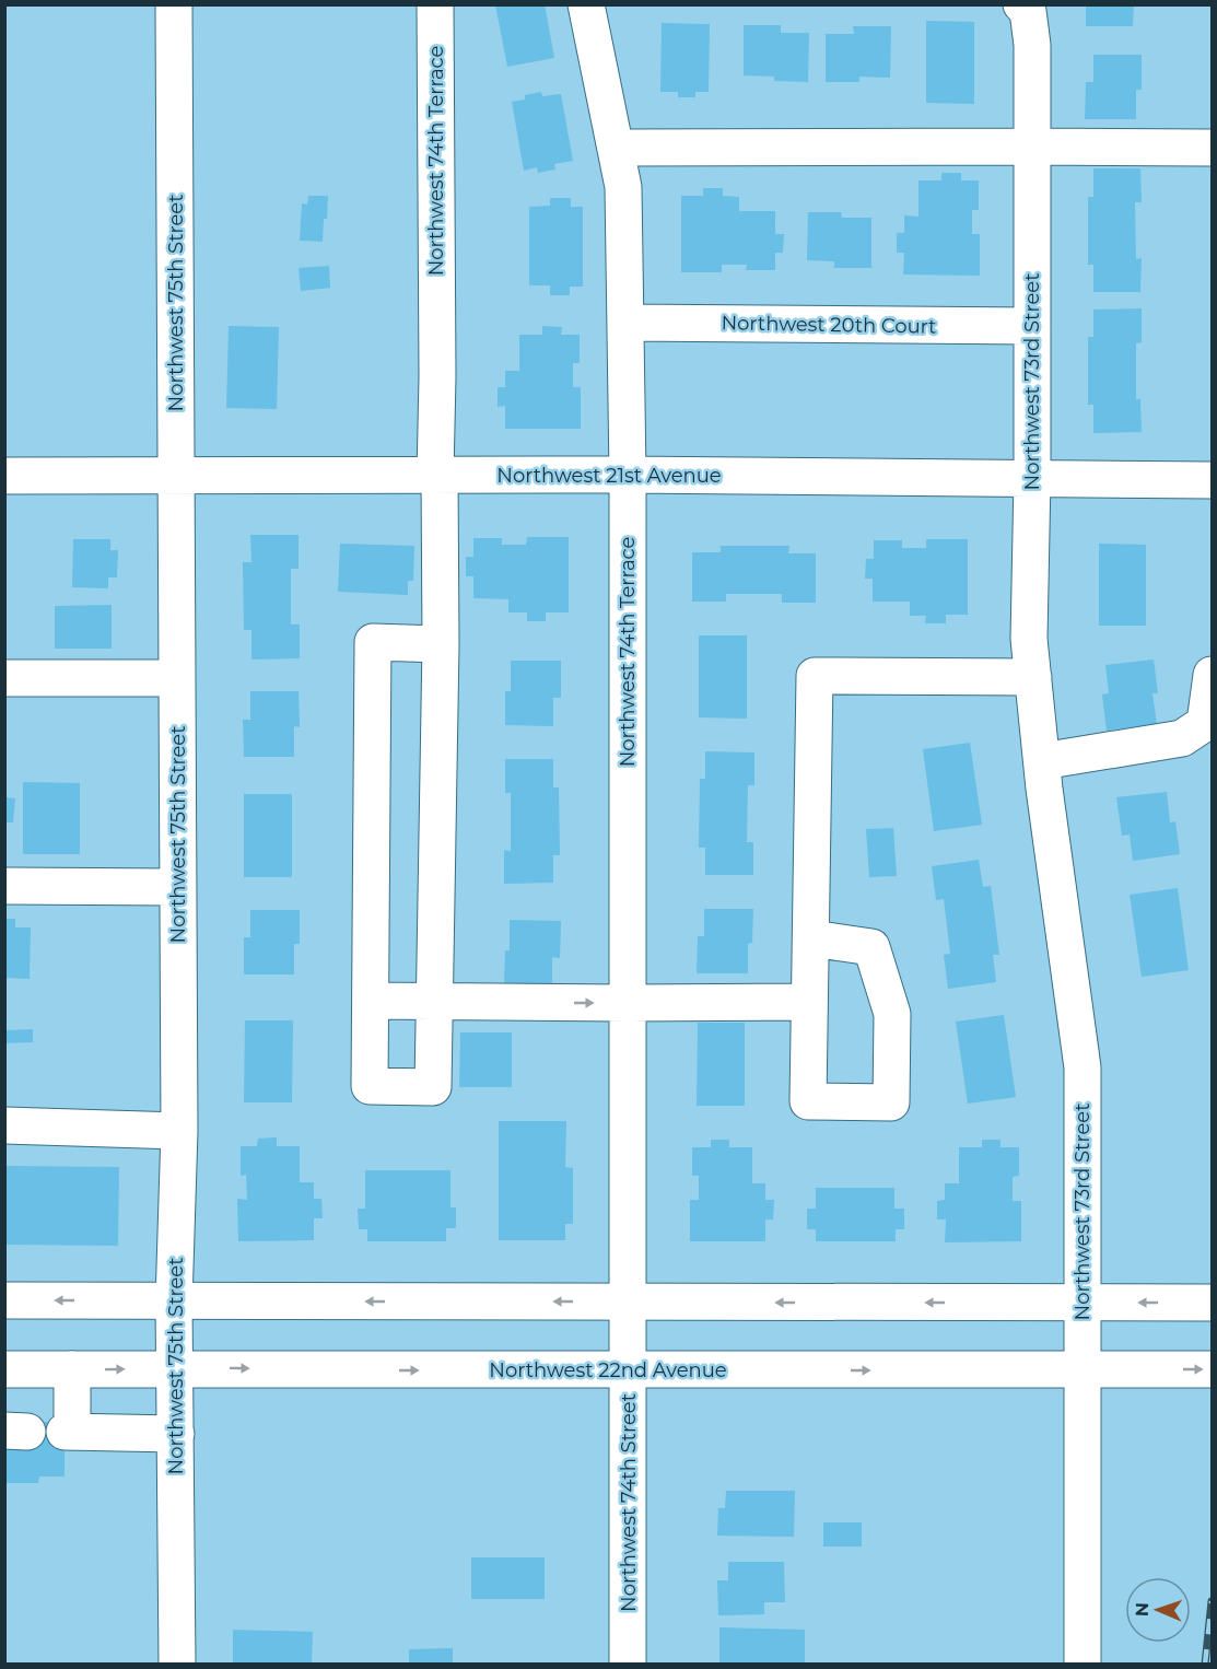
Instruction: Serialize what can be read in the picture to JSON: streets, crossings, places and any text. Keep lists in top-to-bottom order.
{
  "streets": {
    "street": [
      "Northwest 74th Terrace",
      "Northwest 75th Street",
      "Northwest 20th Court",
      "Northwest 73rd Street",
      "Northwest 21st Avenue",
      "Northwest 22nd Avenue",
      "Northwest 74th Street"
    ]
  },
  "crossings": [
    ["Northwest 74th Terrace", "Northwest 20th Court"],
    ["Northwest 74th Terrace", "Northwest 21st Avenue"],
    ["Northwest 74th Terrace", "Northwest 74th Street"],
    ["Northwest 75th Street", "Northwest 21st Avenue"],
    ["Northwest 75th Street", "Northwest 22nd Avenue"],
    ["Northwest 20th Court", "Northwest 73rd Street"],
    ["Northwest 73rd Street", "Northwest 21st Avenue"],
    ["Northwest 73rd Street", "Northwest 22nd Avenue"],
    ["Northwest 22nd Avenue", "Northwest 74th Street"]
  ],
  "north": "left"
}
